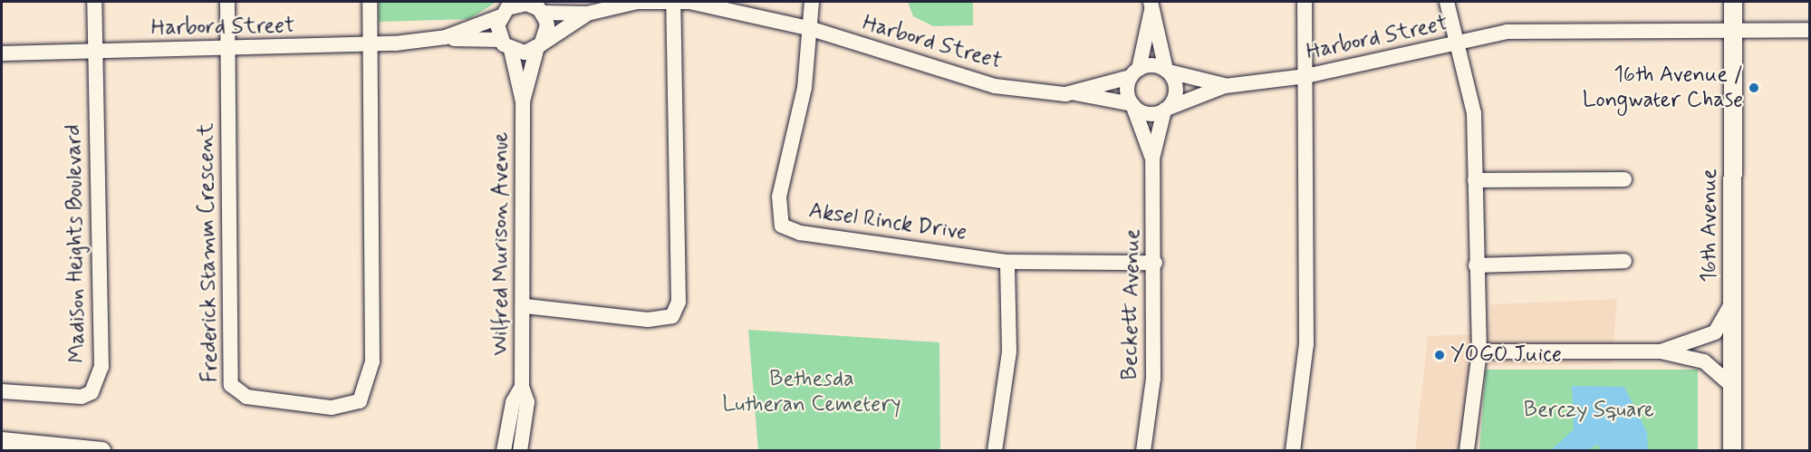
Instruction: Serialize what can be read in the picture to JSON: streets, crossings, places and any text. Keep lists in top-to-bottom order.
{
  "streets": {
    "main road": ["16th Avenue"],
    "street": [
      "Harbord Street",
      "Aksel Rinck Drive",
      "Madison Heights Boulevard",
      "Wilfred Murison Avenue",
      "Frederick Stamm Crescent",
      "Beckett Avenue"
    ]
  },
  "crossings": [
    ["Harbord Street", "Aksel Rinck Drive"],
    ["Harbord Street", "16th Avenue"],
    ["Harbord Street", "Madison Heights Boulevard"],
    ["Harbord Street", "Wilfred Murison Avenue"],
    ["Harbord Street", "Frederick Stamm Crescent"],
    ["Harbord Street", "Beckett Avenue"],
    ["Aksel Rinck Drive", "Beckett Avenue"]
  ],
  "parks": ["Bethesda Lutheran Cemetery", "Berczy Square"],
  "places": ["16th Avenue / Longwater Chase", "YOGO Juice"]
}
